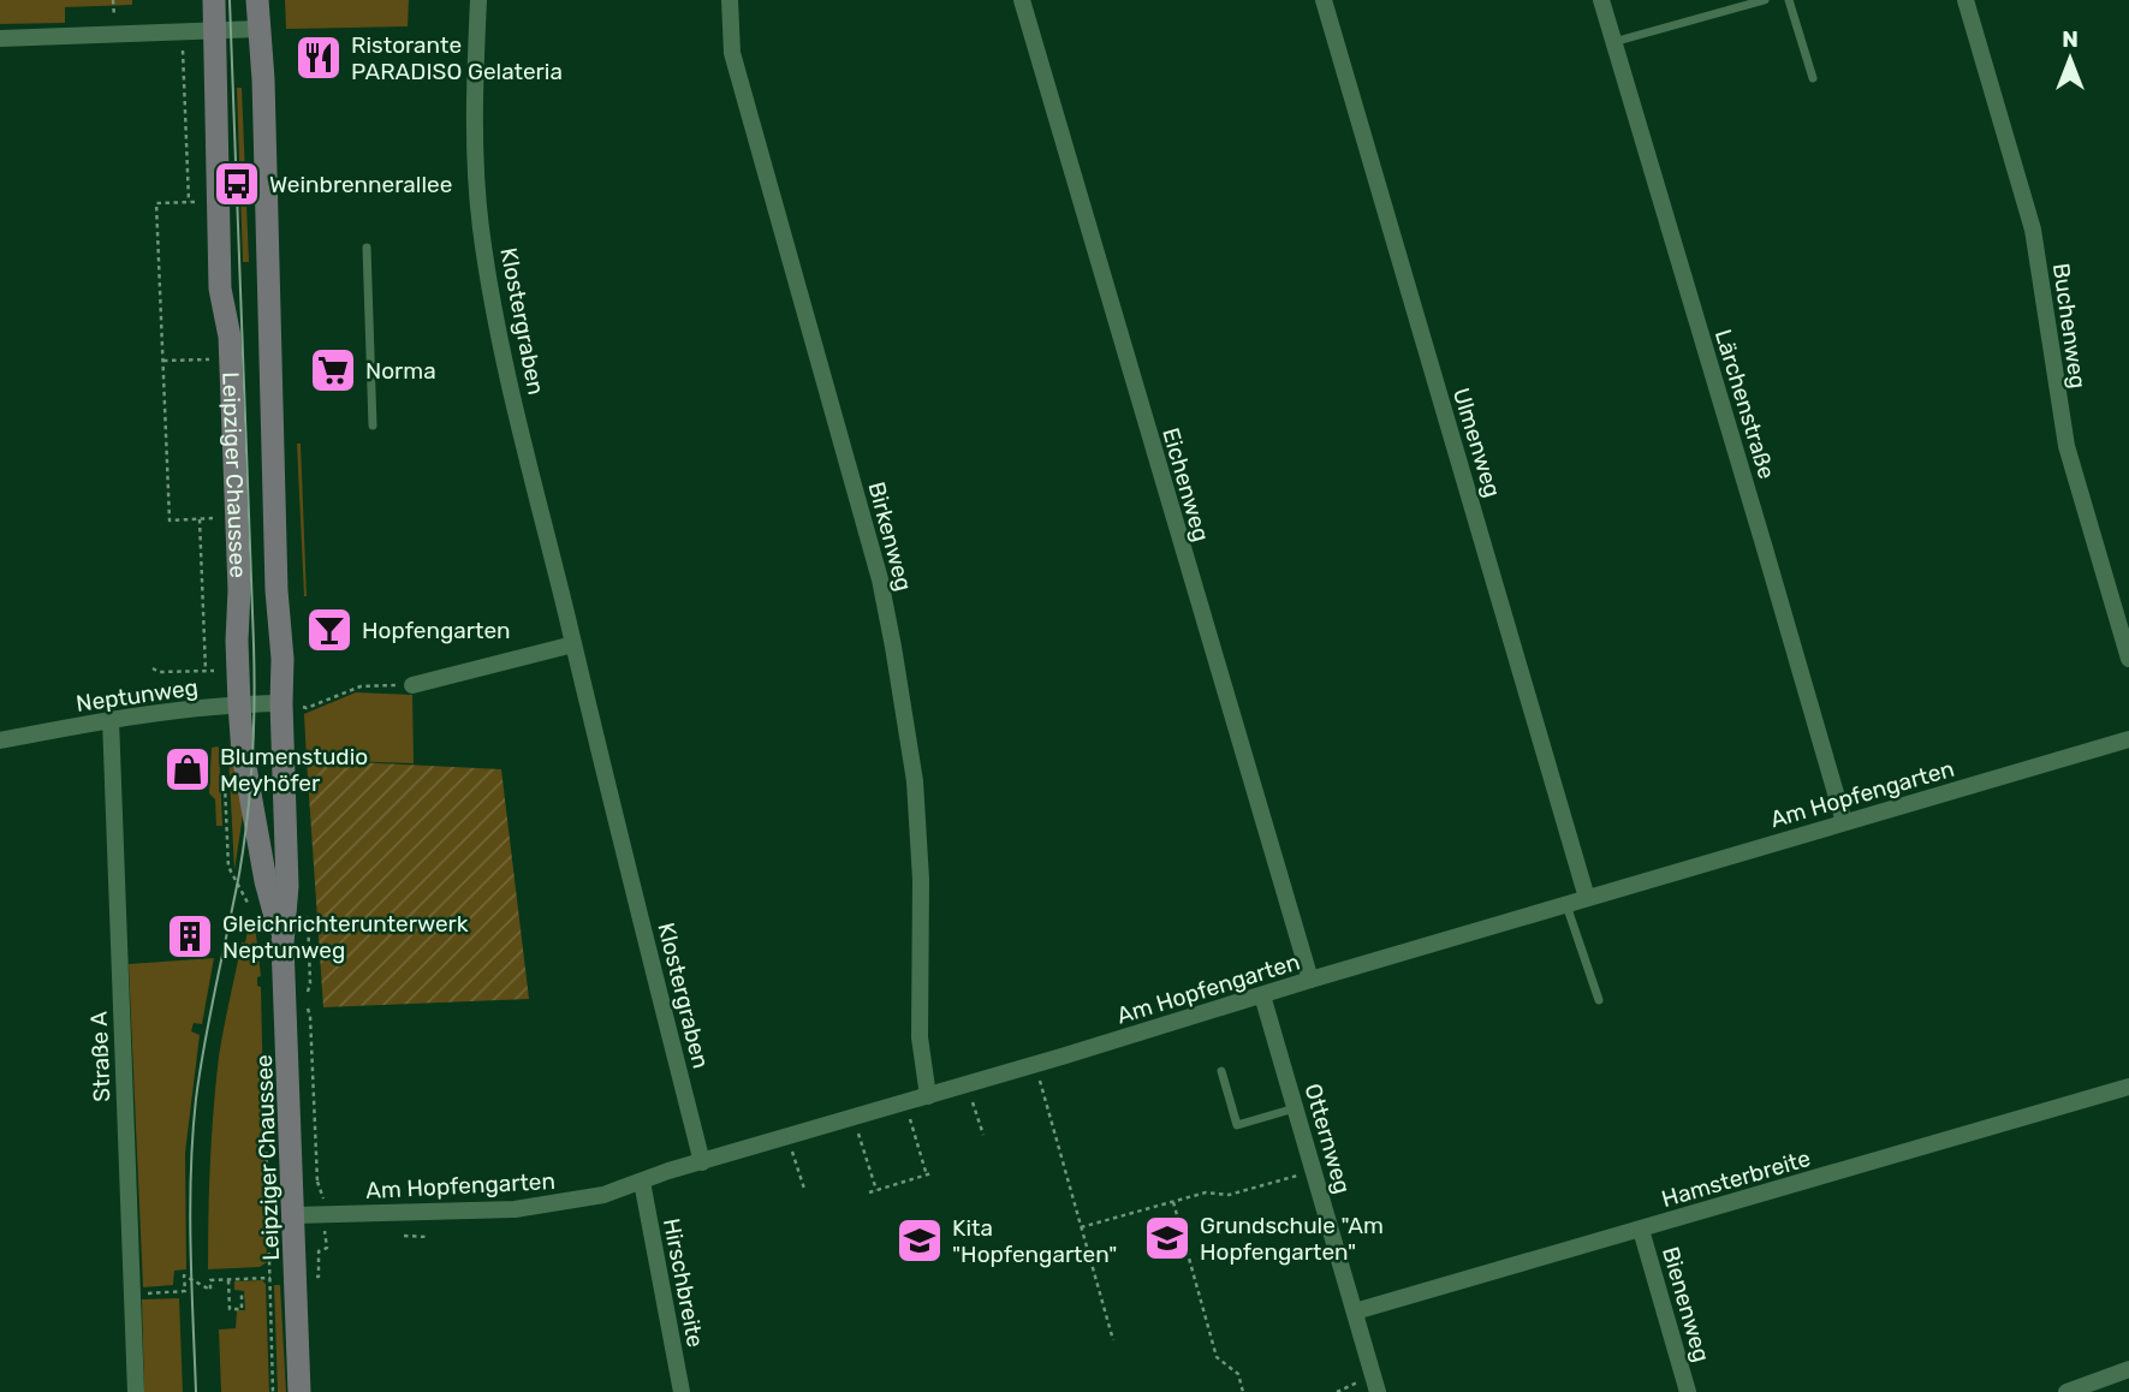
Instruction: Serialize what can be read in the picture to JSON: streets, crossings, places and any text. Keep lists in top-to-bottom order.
{
  "streets": {
    "main road": ["Leipziger Chaussee"],
    "street": [
      "Klostergraben",
      "Buchenweg",
      "Lärchenstraße",
      "Ulmenweg",
      "Eichenweg",
      "Birkenweg",
      "Neptunweg",
      "Am Hopfengarten",
      "Straße A",
      "Otternweg",
      "Hamsterbreite",
      "Hirschbreite",
      "Bienenweg"
    ]
  },
  "crossings": [
    ["Klostergraben", "Am Hopfengarten"],
    ["Lärchenstraße", "Am Hopfengarten"],
    ["Ulmenweg", "Am Hopfengarten"],
    ["Leipziger Chaussee", "Neptunweg"],
    ["Leipziger Chaussee", "Am Hopfengarten"],
    ["Eichenweg", "Am Hopfengarten"],
    ["Birkenweg", "Am Hopfengarten"],
    ["Neptunweg", "Straße A"],
    ["Am Hopfengarten", "Otternweg"],
    ["Am Hopfengarten", "Hirschbreite"],
    ["Otternweg", "Hamsterbreite"],
    ["Hamsterbreite", "Bienenweg"]
  ],
  "places": {
    "restaurant": ["Ristorante PARADISO Gelateria"],
    "bus stop": ["Weinbrennerallee"],
    "supermarket": ["Norma"],
    "bar": ["Hopfengarten"],
    "shop": ["Blumenstudio Meyhöfer"],
    "building": ["Gleichrichterunterwerk Neptunweg"],
    "school or university": ["Grundschule \"Am Hopfengarten\"", "Kita \"Hopfengarten\""]
  },
  "north": "top"
}
